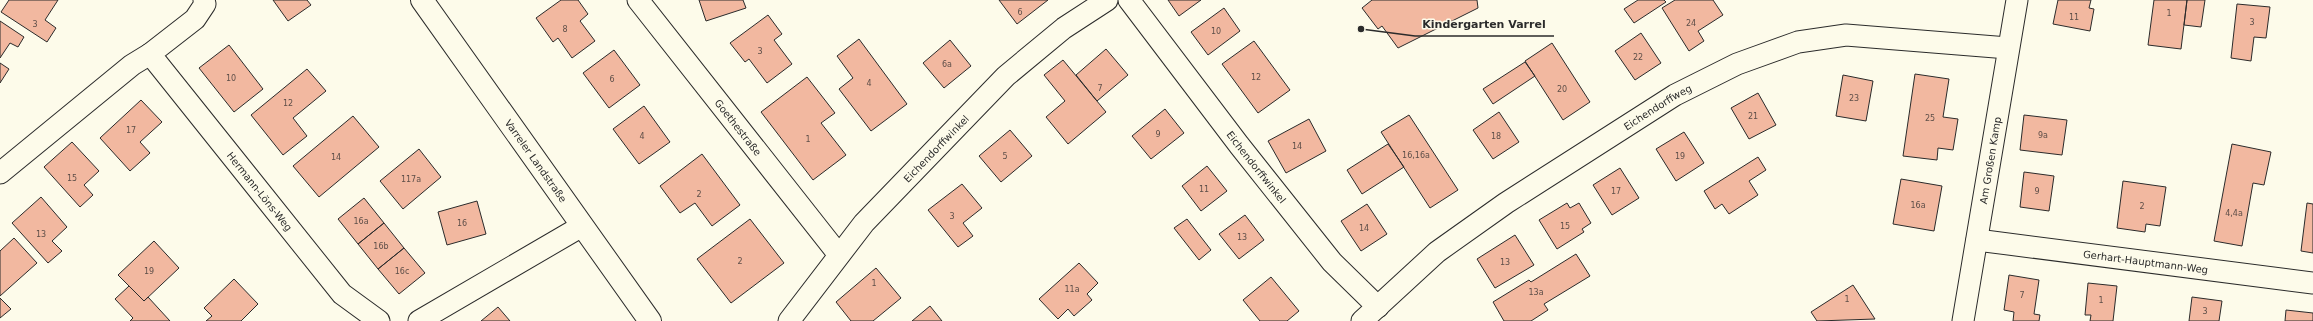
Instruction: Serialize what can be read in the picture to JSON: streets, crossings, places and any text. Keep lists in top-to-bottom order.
{
  "streets": {
    "main road": ["Varreler Landstraße"],
    "street": [
      "Eichendorffweg",
      "Goethestraße",
      "Eichendorffwinkel",
      "Am Großen Kamp",
      "Hermann-Löns-Weg",
      "Gerhart-Hauptmann-Weg"
    ]
  },
  "crossings": [
    ["Eichendorffweg", "Eichendorffwinkel"],
    ["Eichendorffweg", "Am Großen Kamp"],
    ["Goethestraße", "Eichendorffwinkel"],
    ["Am Großen Kamp", "Gerhart-Hauptmann-Weg"]
  ],
  "places": ["Kindergarten Varrel"],
  "house_numbers": [
    "6",
    "1",
    "11",
    "3",
    "24",
    "3",
    "8",
    "10",
    "3",
    "22",
    "6a",
    "12",
    "10",
    "6",
    "4",
    "7",
    "20",
    "23",
    "12",
    "21",
    "25",
    "17",
    "9",
    "9a",
    "4",
    "18",
    "1",
    "14",
    "16,16a",
    "5",
    "19",
    "14",
    "15",
    "117a",
    "11",
    "17",
    "9",
    "2",
    "16a",
    "2",
    "4,4a",
    "3",
    "16a",
    "16",
    "15",
    "14",
    "13",
    "13",
    "16b",
    "2",
    "13",
    "19",
    "16c",
    "1",
    "11a",
    "13a",
    "7",
    "1",
    "1",
    "3"
  ]
}
